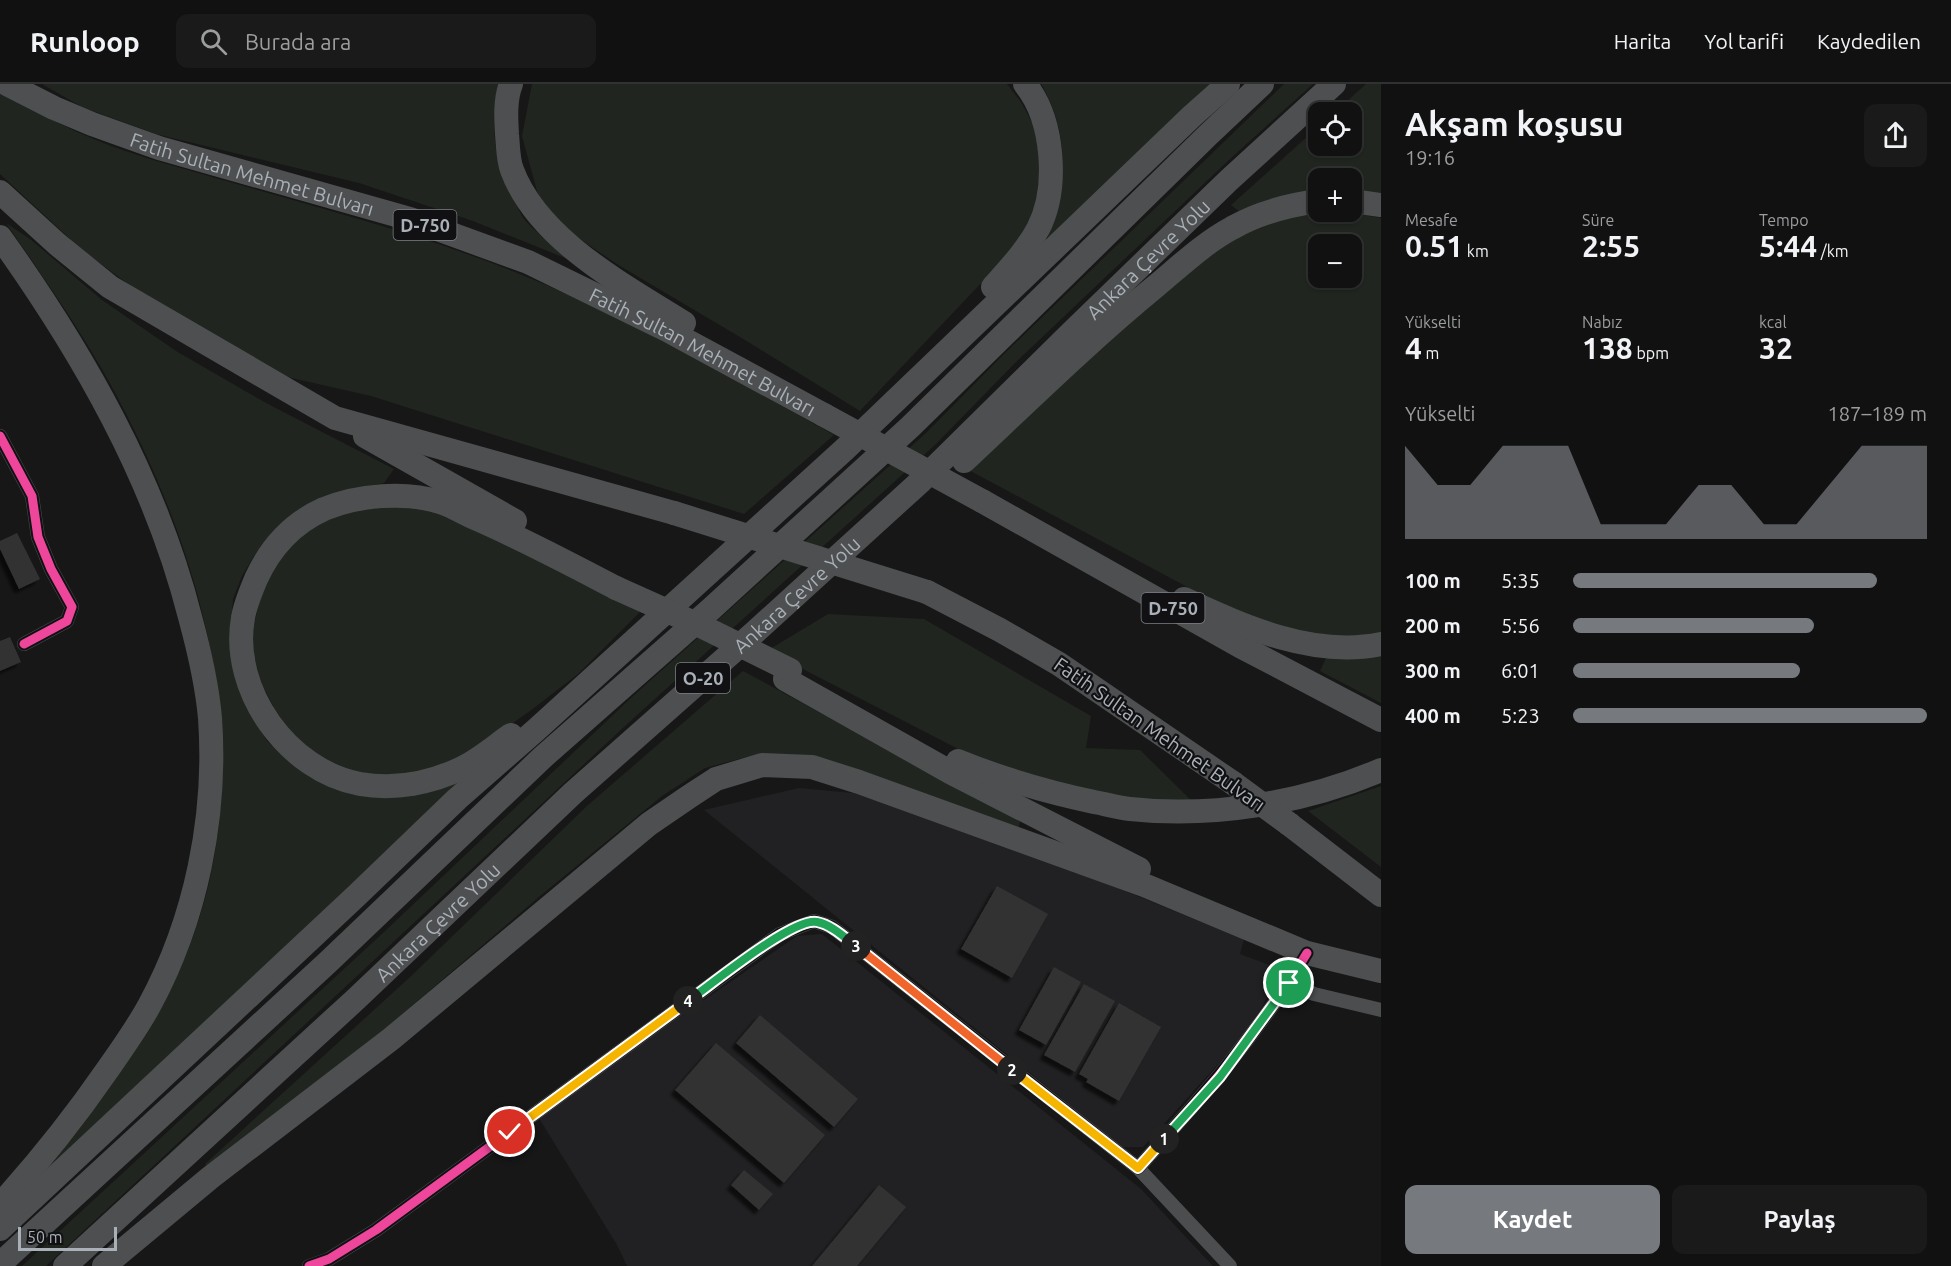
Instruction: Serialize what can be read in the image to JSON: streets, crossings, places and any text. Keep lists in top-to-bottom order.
{
  "streets": {
    "highway": [
      "Fatih Sultan Mehmet Bulvarı",
      "D-750",
      "Ankara Çevre Yolu",
      "O-20"
    ]
  },
  "crossings": [
    ["Fatih Sultan Mehmet Bulvarı", "D-750"]
  ],
  "scale_bar": "50 m",
  "page": {
    "header": "Runloop",
    "search": "Burada ara",
    "nav": ["Harita", "Yol tarifi", "Kaydedilen"],
    "heading": ["Akşam koşusu", "19:16"],
    "map_buttons": ["+", "−"],
    "stats": [
      ["Mesafe", "0.51 km"],
      ["Süre", "2:55"],
      ["Tempo", "5:44 /km"],
      ["Yükselti", "4 m"],
      ["Nabız", "138 bpm"],
      ["kcal", "32"]
    ],
    "chart": ["Yükselti", "187–189 m"],
    "list": [
      {
        "name": "100 m",
        "note": "5:35"
      },
      {
        "name": "200 m",
        "note": "5:56"
      },
      {
        "name": "300 m",
        "note": "6:01"
      },
      {
        "name": "400 m",
        "note": "5:23"
      }
    ],
    "pins": [
      "3",
      "4",
      "2",
      "1"
    ],
    "buttons": ["Kaydet", "Paylaş"],
    "scale": "50 m"
  }
}
